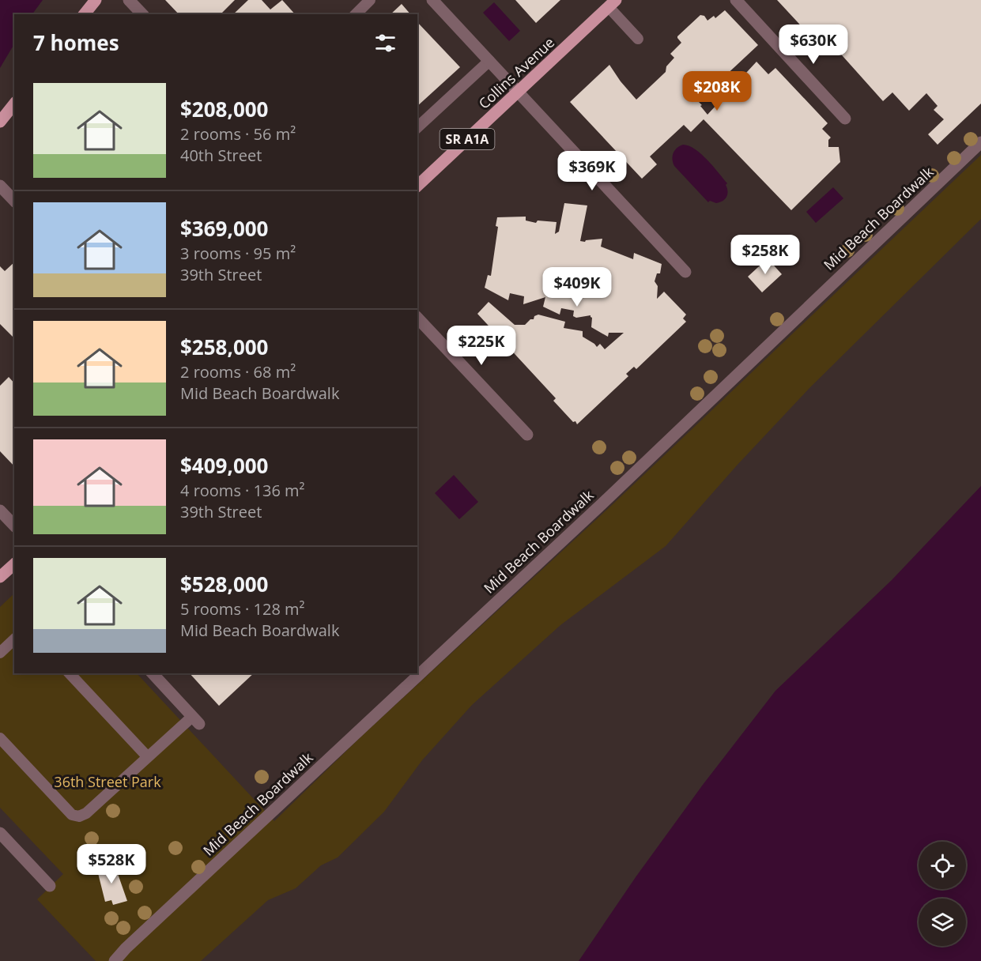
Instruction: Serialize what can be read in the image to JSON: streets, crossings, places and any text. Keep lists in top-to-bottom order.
{
  "streets": {
    "main road": ["Collins Avenue", "SR A1A"],
    "street": ["Mid Beach Boardwalk"]
  },
  "parks": ["36th Street Park"],
  "page": {
    "heading": "7 homes",
    "price": [
      "$630K",
      "$208K",
      "$369K",
      "$258K",
      "$409K",
      "$225K",
      "$528K"
    ],
    "list": [
      {
        "name": "$208,000",
        "note": "2 rooms · 56 m² · 40th Street"
      },
      {
        "name": "$369,000",
        "note": "3 rooms · 95 m² · 39th Street"
      },
      {
        "name": "$258,000",
        "note": "2 rooms · 68 m² · Mid Beach Boardwalk"
      },
      {
        "name": "$409,000",
        "note": "4 rooms · 136 m² · 39th Street"
      },
      {
        "name": "$528,000",
        "note": "5 rooms · 128 m² · Mid Beach Boardwalk"
      }
    ]
  }
}
